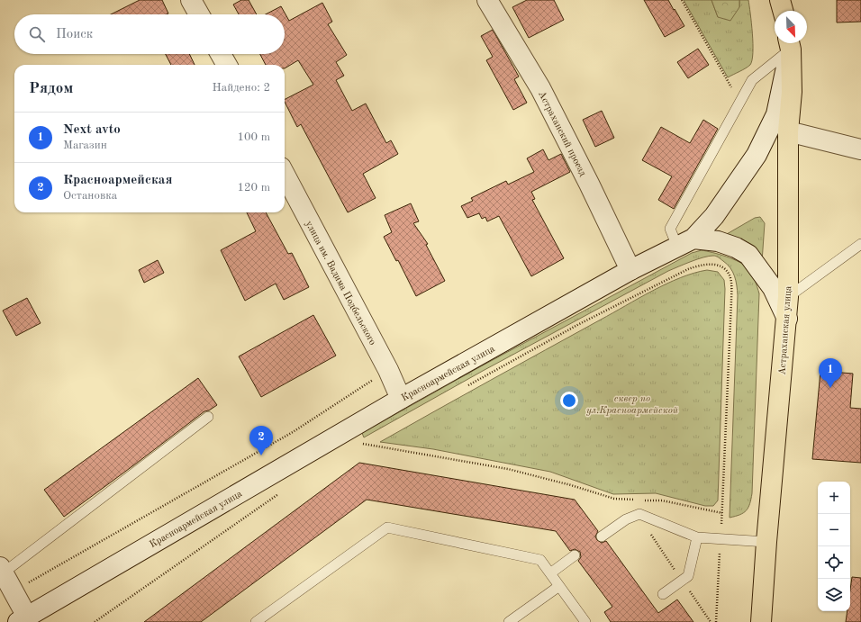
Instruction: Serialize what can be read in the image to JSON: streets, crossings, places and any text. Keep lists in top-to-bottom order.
{
  "streets": {
    "main road": ["Астраханская улица"],
    "street": ["Астраханский проезд", "улица им. Вадима Подбельского", "Красноармейская улица"]
  },
  "crossings": [
    ["Астраханский проезд", "Красноармейская улица"],
    ["улица им. Вадима Подбельского", "Красноармейская улица"],
    ["Астраханская улица", "Красноармейская улица"]
  ],
  "parks": ["сквер по ул.Красноармейской"],
  "north": "bottom right",
  "page": {
    "search": "Поиск",
    "heading": ["Рядом", "Найдено: 2"],
    "list": [
      {
        "mark": "1",
        "name": "Next avto",
        "note": "Магазин",
        "value": "100 m"
      },
      {
        "mark": "2",
        "name": "Красноармейская",
        "note": "Остановка",
        "value": "120 m"
      }
    ],
    "pins": ["1", "2"],
    "map_buttons": ["+", "−"]
  }
}
